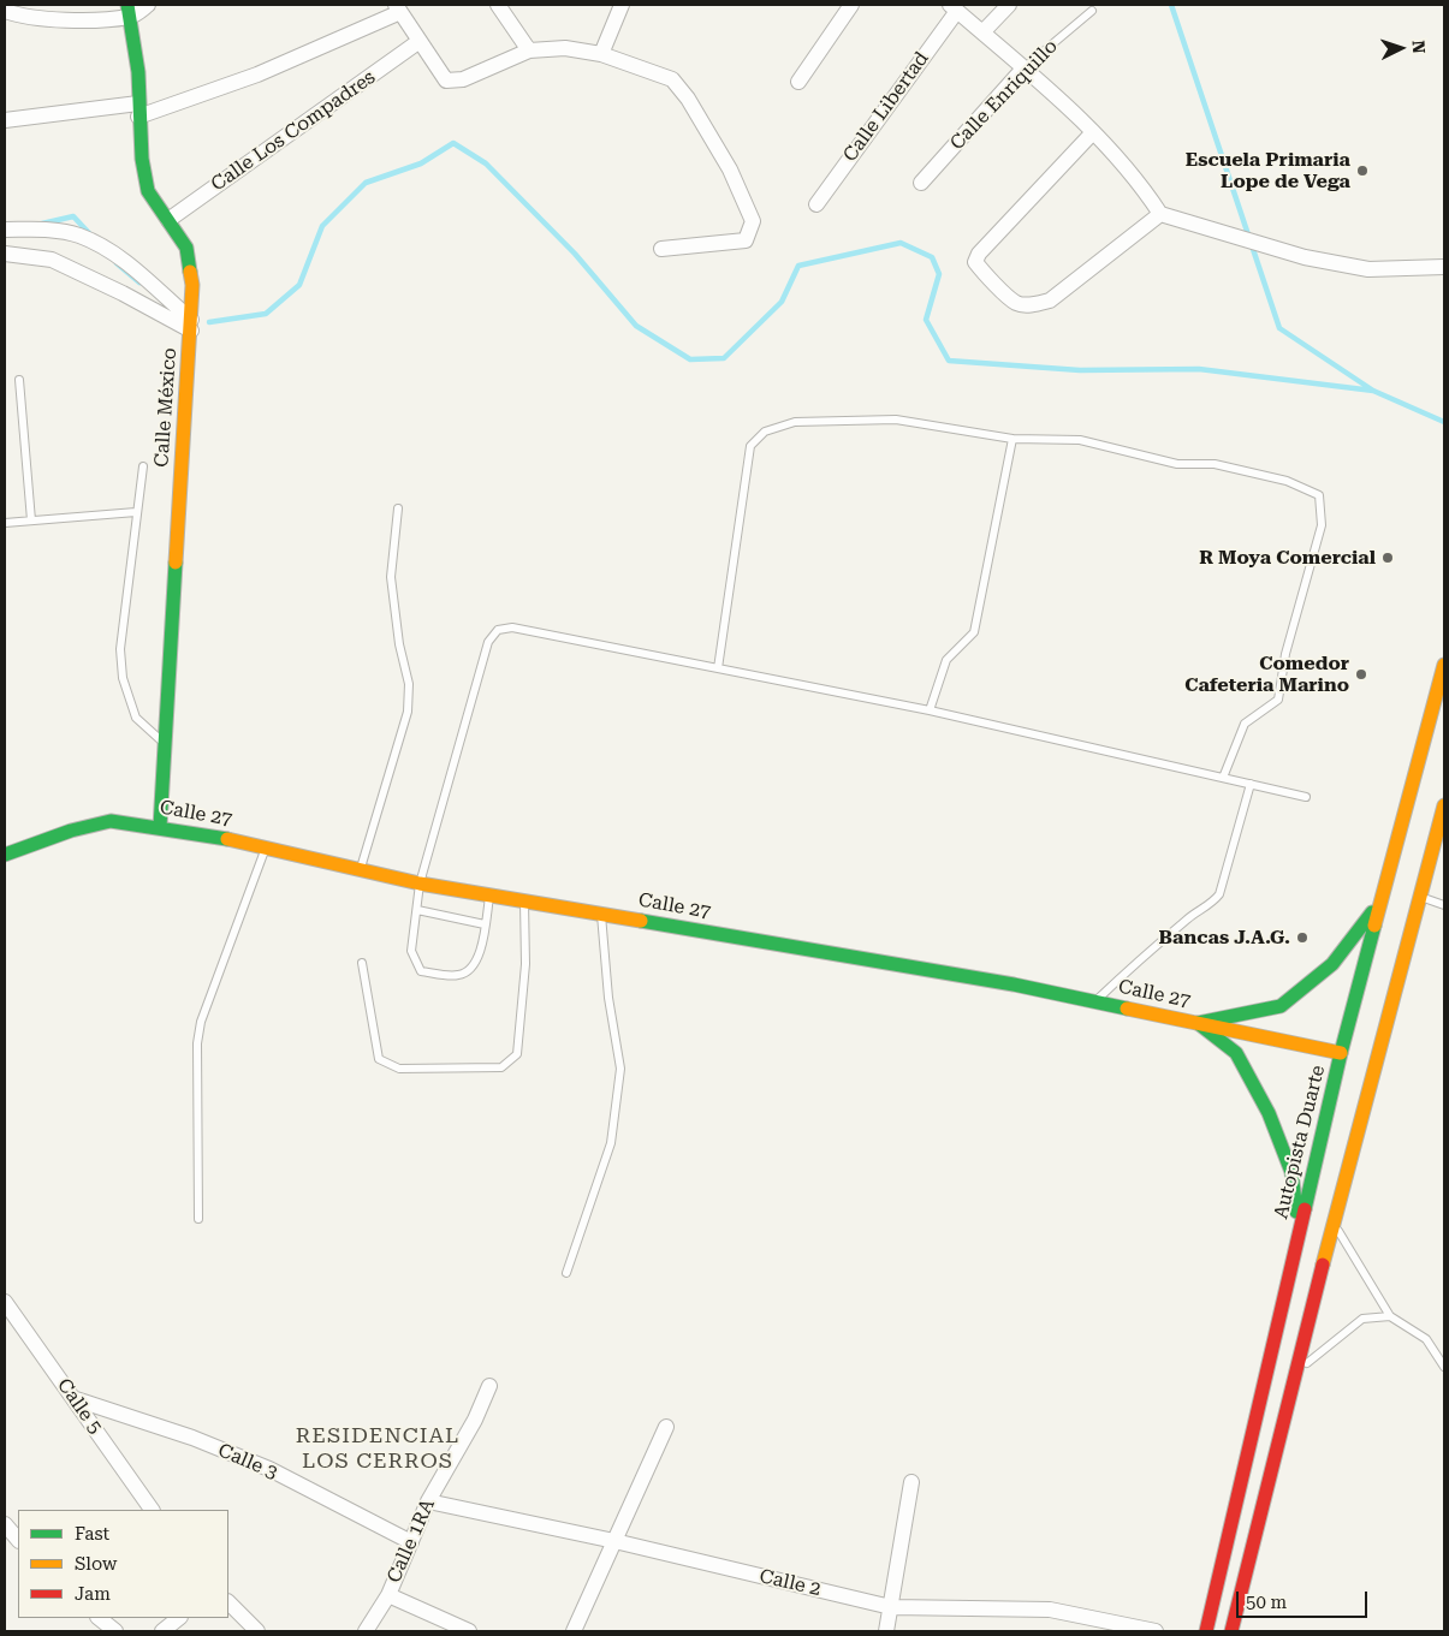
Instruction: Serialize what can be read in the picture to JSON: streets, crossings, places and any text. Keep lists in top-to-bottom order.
{
  "streets": {
    "main road": ["Calle México", "Calle 27", "Autopista Duarte"],
    "street": [
      "Calle Enriquillo",
      "Calle Libertad",
      "Calle Los Compadres",
      "Calle 5",
      "Calle 3",
      "Calle 1RA",
      "Calle 2"
    ]
  },
  "crossings": [
    ["Calle Los Compadres", "Calle México"],
    ["Calle México", "Calle 27"],
    ["Calle 27", "Autopista Duarte"],
    ["Calle 5", "Calle 3"],
    ["Calle 3", "Calle 1RA"],
    ["Calle 1RA", "Calle 2"]
  ],
  "districts": ["RESIDENCIAL LOS CERROS"],
  "places": [
    "Escuela Primaria Lope de Vega",
    "R Moya Comercial",
    "Comedor Cafeteria Marino",
    "Bancas J.A.G."
  ],
  "legend": ["Fast", "Slow", "Jam"],
  "scale_bar": "50 m",
  "north": "right"
}
